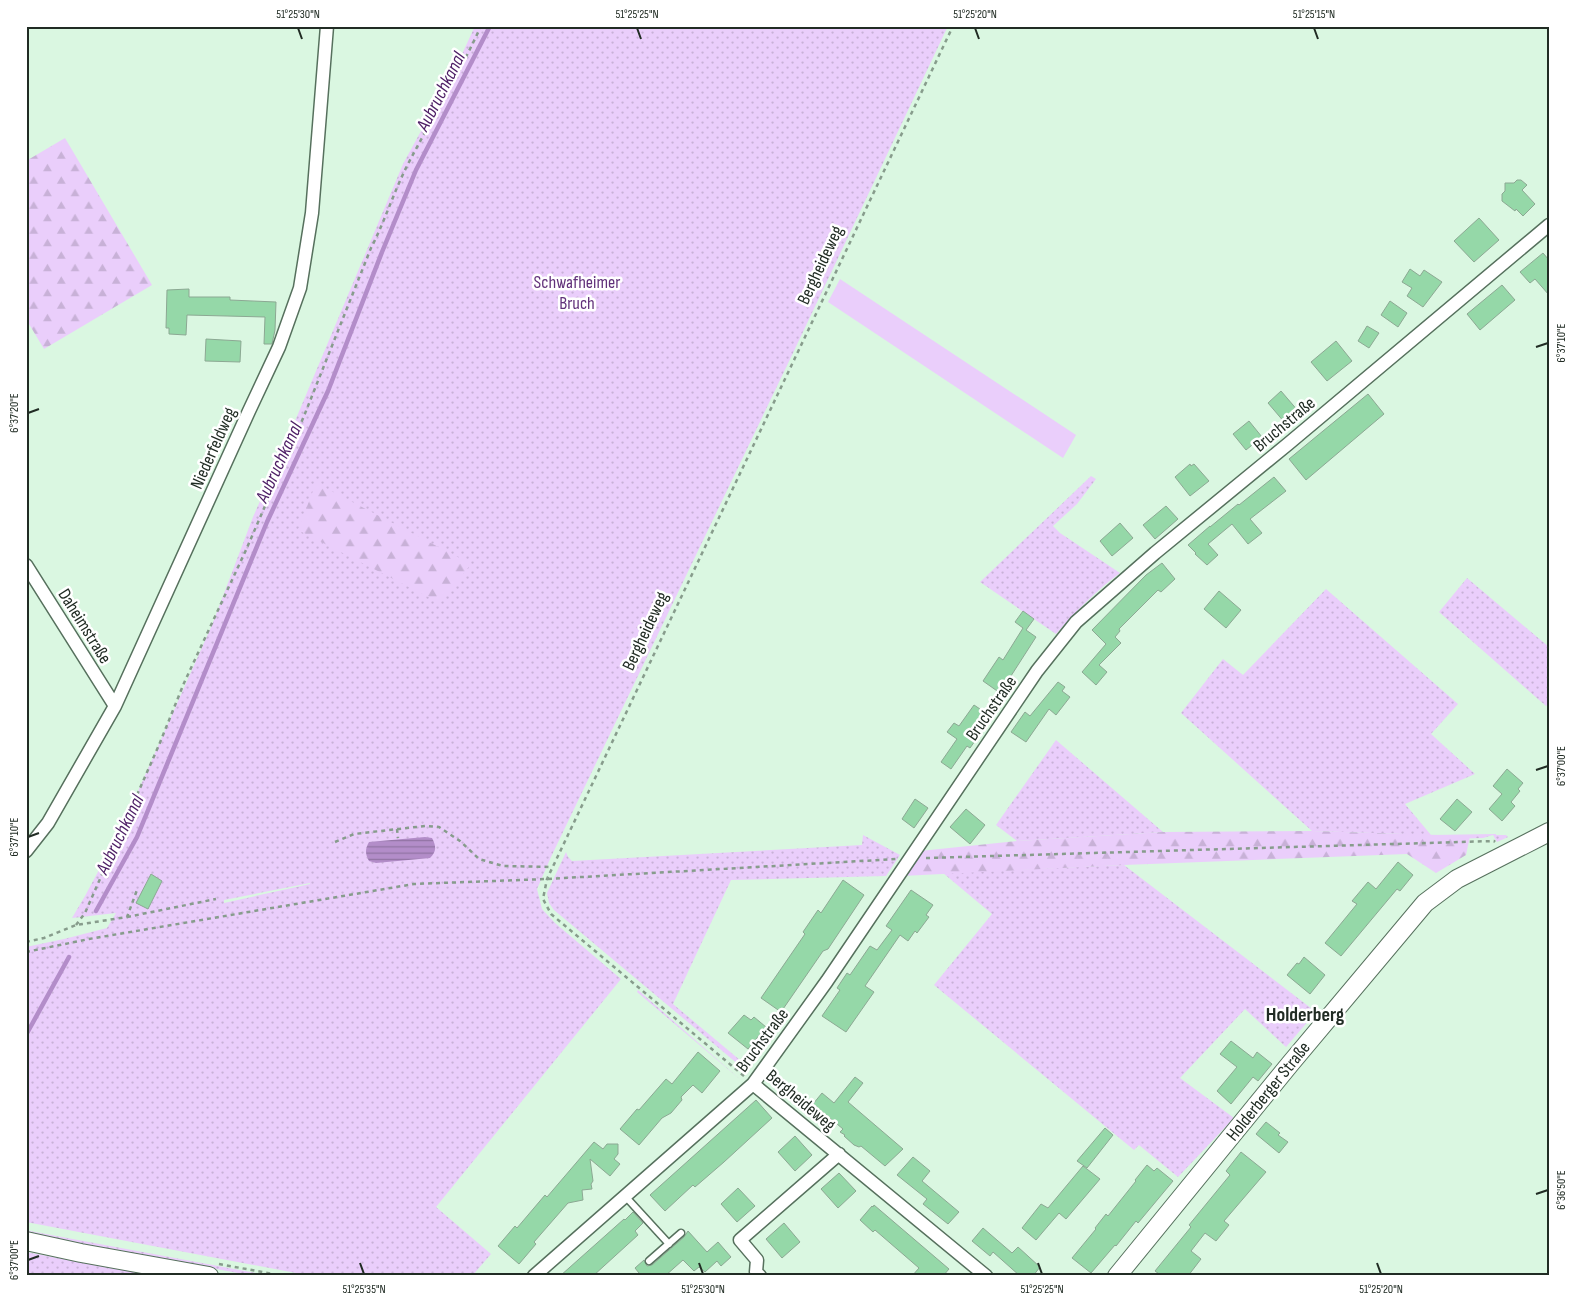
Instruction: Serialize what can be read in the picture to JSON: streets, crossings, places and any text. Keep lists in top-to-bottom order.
{
  "streets": {
    "main road": ["Holderberger Straße"],
    "street": [
      "Bergheideweg",
      "Bruchstraße",
      "Niederfeldweg",
      "Daheimstraße"
    ]
  },
  "crossings": [
    ["Bergheideweg", "Bruchstraße"],
    ["Niederfeldweg", "Daheimstraße"]
  ],
  "districts": ["Holderberg"],
  "water": ["Aubruchkanal"],
  "parks": ["Schwafheimer Bruch"],
  "coordinates": [
    "51°25'30\"N",
    "51°25'25\"N",
    "51°25'20\"N",
    "51°25'15\"N",
    "6°37'10\"E",
    "6°37'20\"E",
    "6°37'00\"E",
    "6°36'50\"E",
    "51°25'35\"N"
  ]
}
